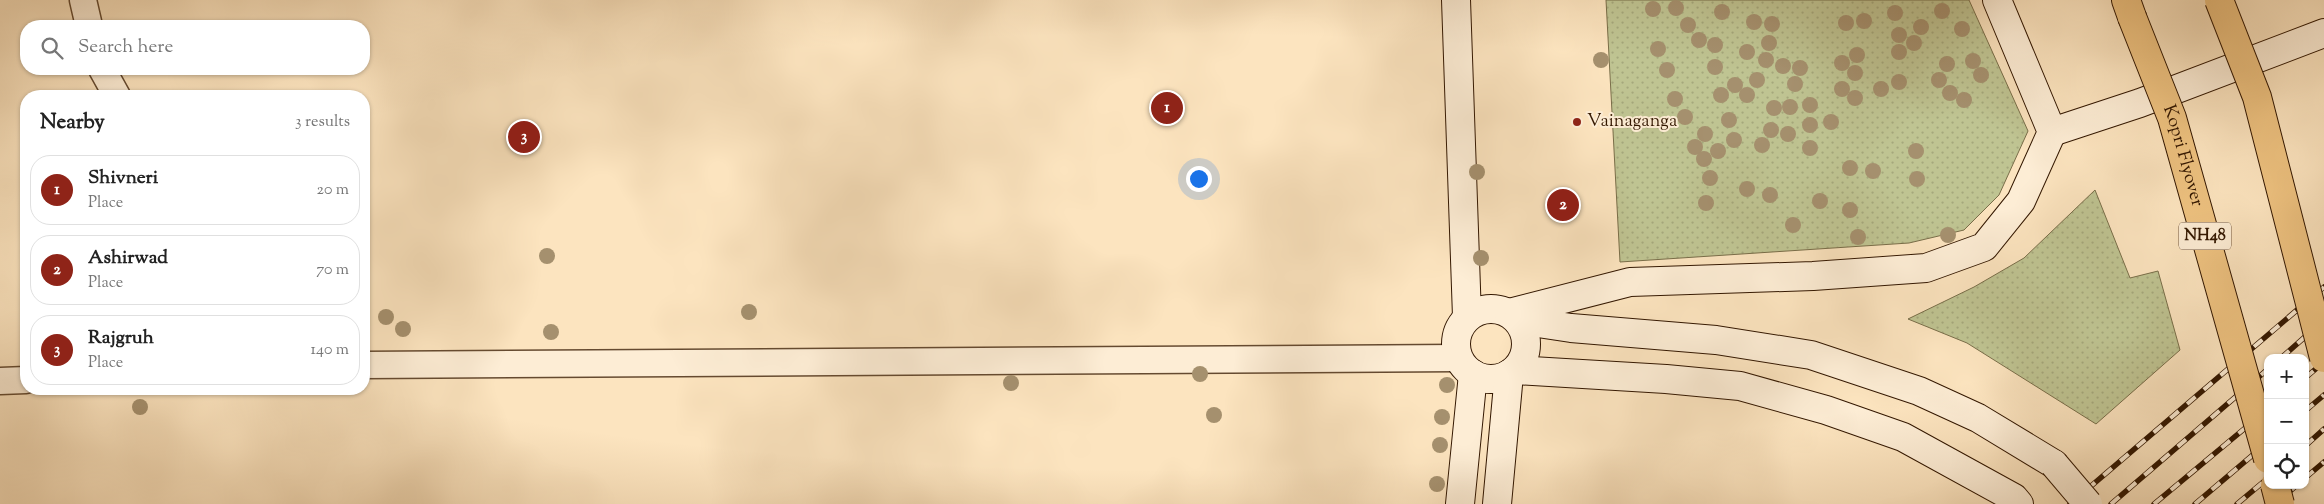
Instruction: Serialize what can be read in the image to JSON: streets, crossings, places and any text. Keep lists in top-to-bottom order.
{
  "streets": {
    "highway": ["Kopri Flyover", "NH48"]
  },
  "places": ["Vainaganga"],
  "page": {
    "search": "Search here",
    "pins": ["1", "3", "2"],
    "heading": ["Nearby", "3 results"],
    "list": [
      {
        "mark": "1",
        "name": "Shivneri",
        "note": "Place",
        "value": "20 m"
      },
      {
        "mark": "2",
        "name": "Ashirwad",
        "note": "Place",
        "value": "70 m"
      },
      {
        "mark": "3",
        "name": "Rajgruh",
        "note": "Place",
        "value": "140 m"
      }
    ],
    "map_buttons": ["+", "−"]
  }
}
